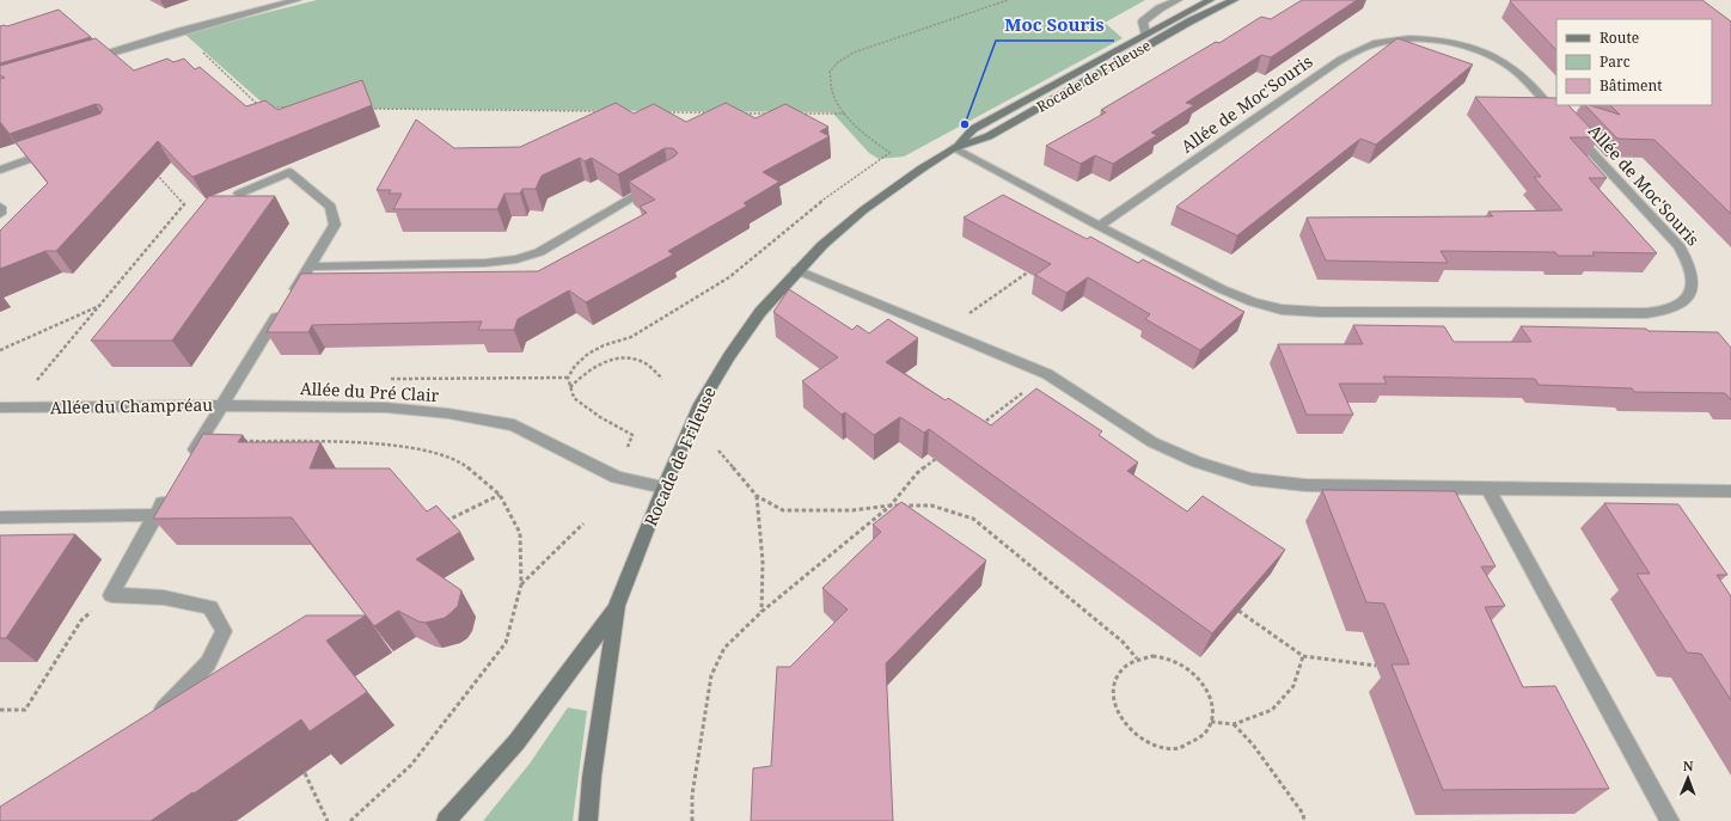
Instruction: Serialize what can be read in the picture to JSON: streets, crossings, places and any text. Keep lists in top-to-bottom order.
{
  "streets": {
    "street": [
      "Rocade de Frileuse",
      "Allée de Moc'Souris",
      "Allée du Pré Clair",
      "Allée du Champréau"
    ]
  },
  "crossings": [
    ["Rocade de Frileuse", "Allée de Moc'Souris"],
    ["Rocade de Frileuse", "Allée du Pré Clair"],
    ["Allée du Pré Clair", "Allée du Champréau"]
  ],
  "places": ["Moc Souris"],
  "legend": ["Route", "Parc", "Bâtiment"],
  "north": "top"
}
